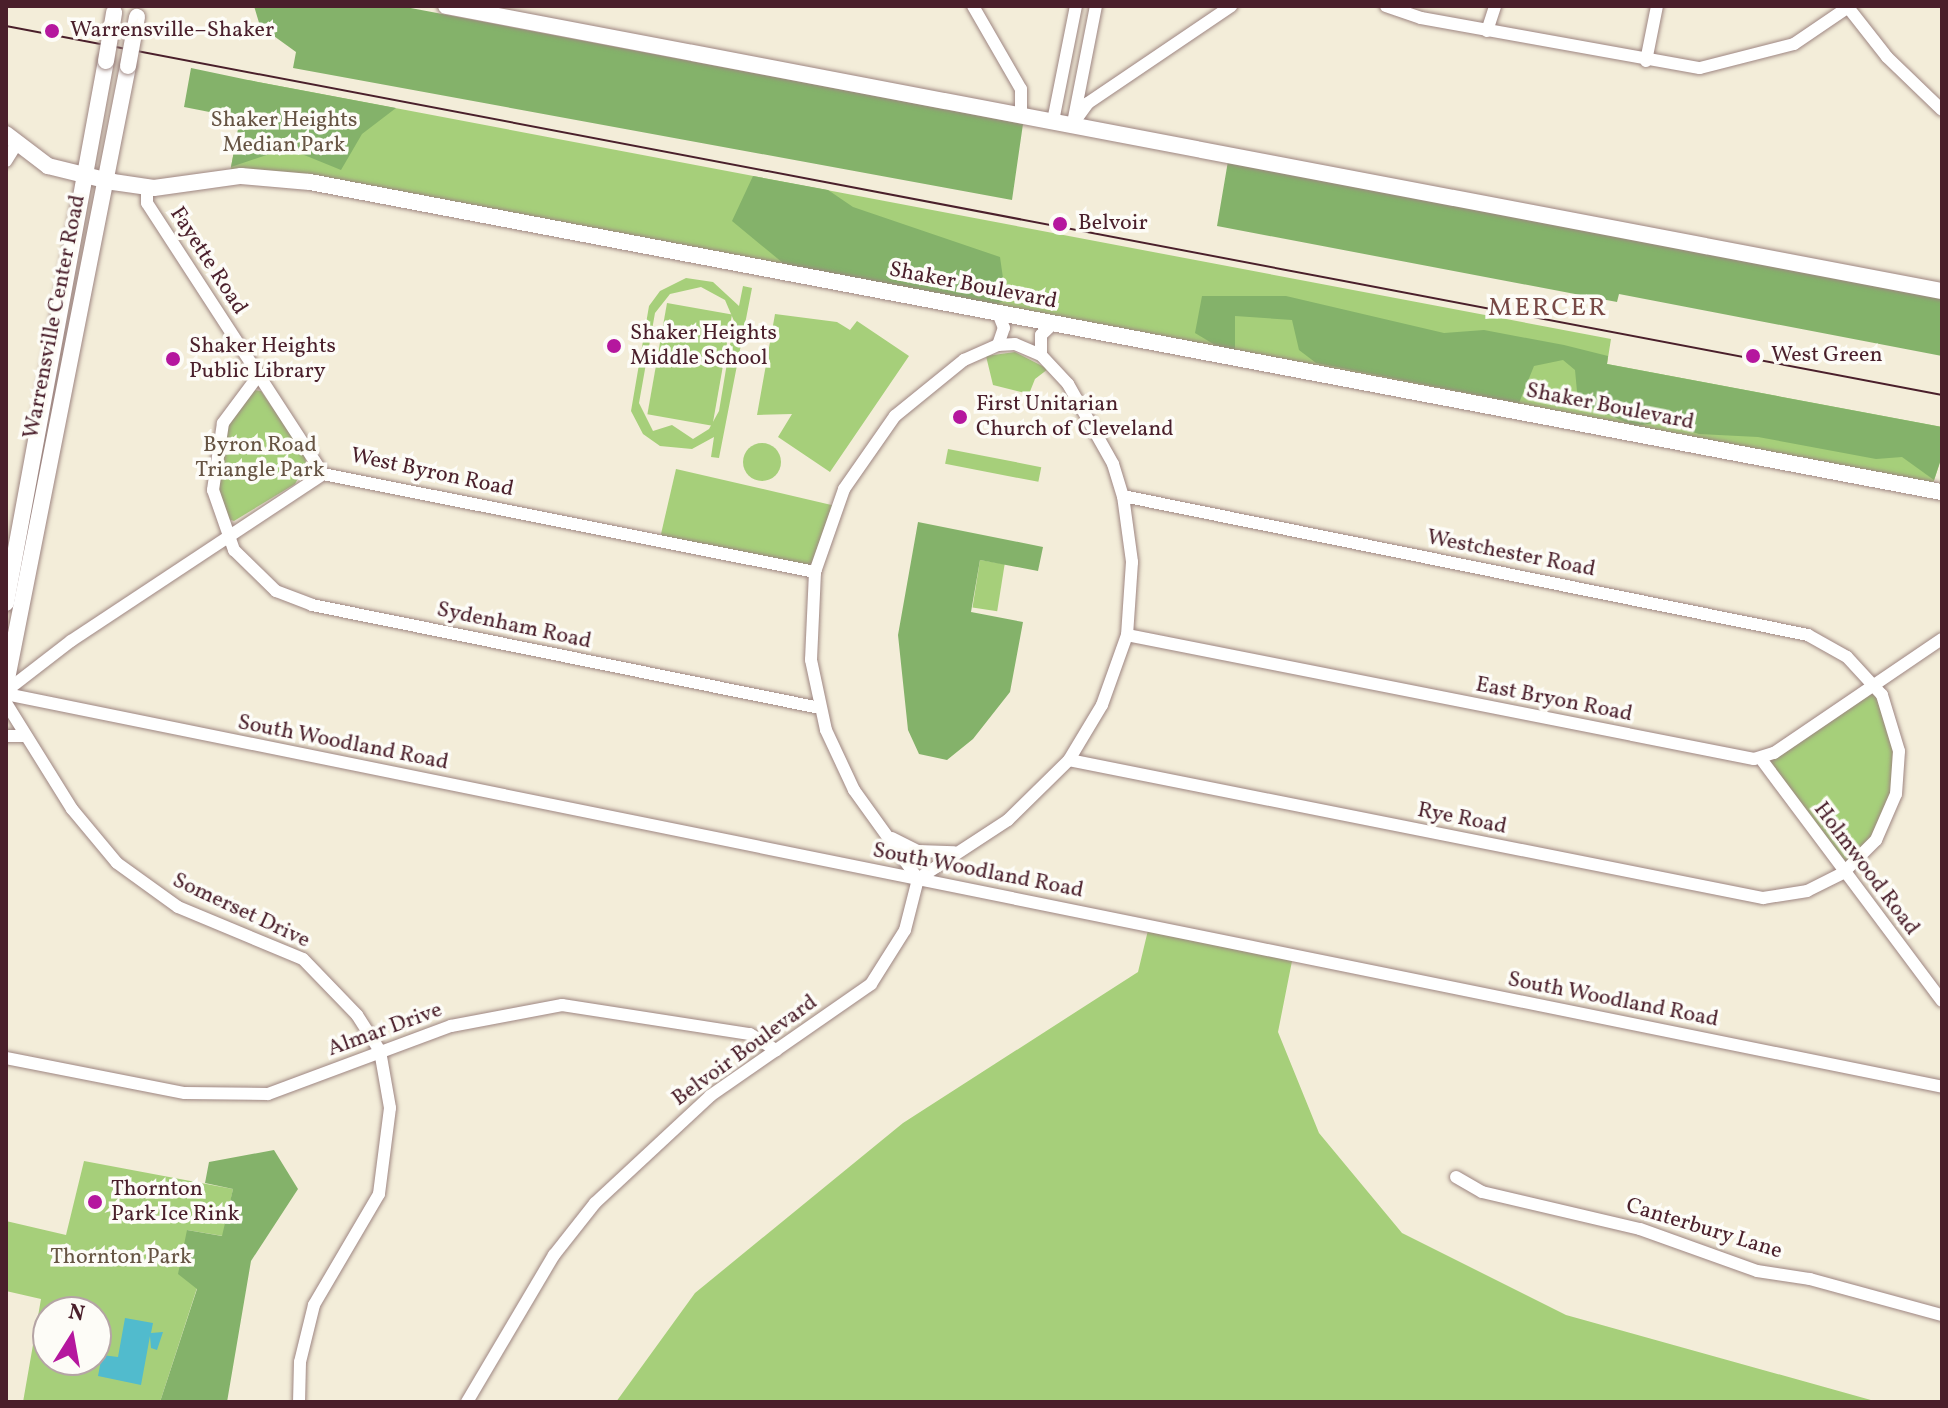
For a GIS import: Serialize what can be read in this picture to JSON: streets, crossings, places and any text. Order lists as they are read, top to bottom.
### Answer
{
  "streets": {
    "main road": ["Shaker Boulevard", "Warrensville Center Road"],
    "street": [
      "Fayette Road",
      "West Byron Road",
      "Westchester Road",
      "Sydenham Road",
      "East Bryon Road",
      "South Woodland Road",
      "Rye Road",
      "Holmwood Road",
      "Somerset Drive",
      "Almar Drive",
      "Belvoir Boulevard",
      "Canterbury Lane"
    ]
  },
  "crossings": [
    ["Fayette Road", "Shaker Boulevard"],
    ["Fayette Road", "West Byron Road"],
    ["Shaker Boulevard", "Warrensville Center Road"],
    ["West Byron Road", "Sydenham Road"],
    ["West Byron Road", "South Woodland Road"],
    ["East Bryon Road", "Holmwood Road"],
    ["South Woodland Road", "Belvoir Boulevard"],
    ["Rye Road", "Holmwood Road"],
    ["Somerset Drive", "Almar Drive"],
    ["Almar Drive", "Belvoir Boulevard"]
  ],
  "districts": ["MERCER"],
  "parks": ["Shaker Heights Median Park", "Byron Road Triangle Park", "Thornton Park"],
  "places": [
    "Warrensville–Shaker",
    "Belvoir",
    "Shaker Heights Middle School",
    "West Green",
    "Shaker Heights Public Library",
    "First Unitarian Church of Cleveland",
    "Thornton Park Ice Rink"
  ],
  "north": "top"
}
